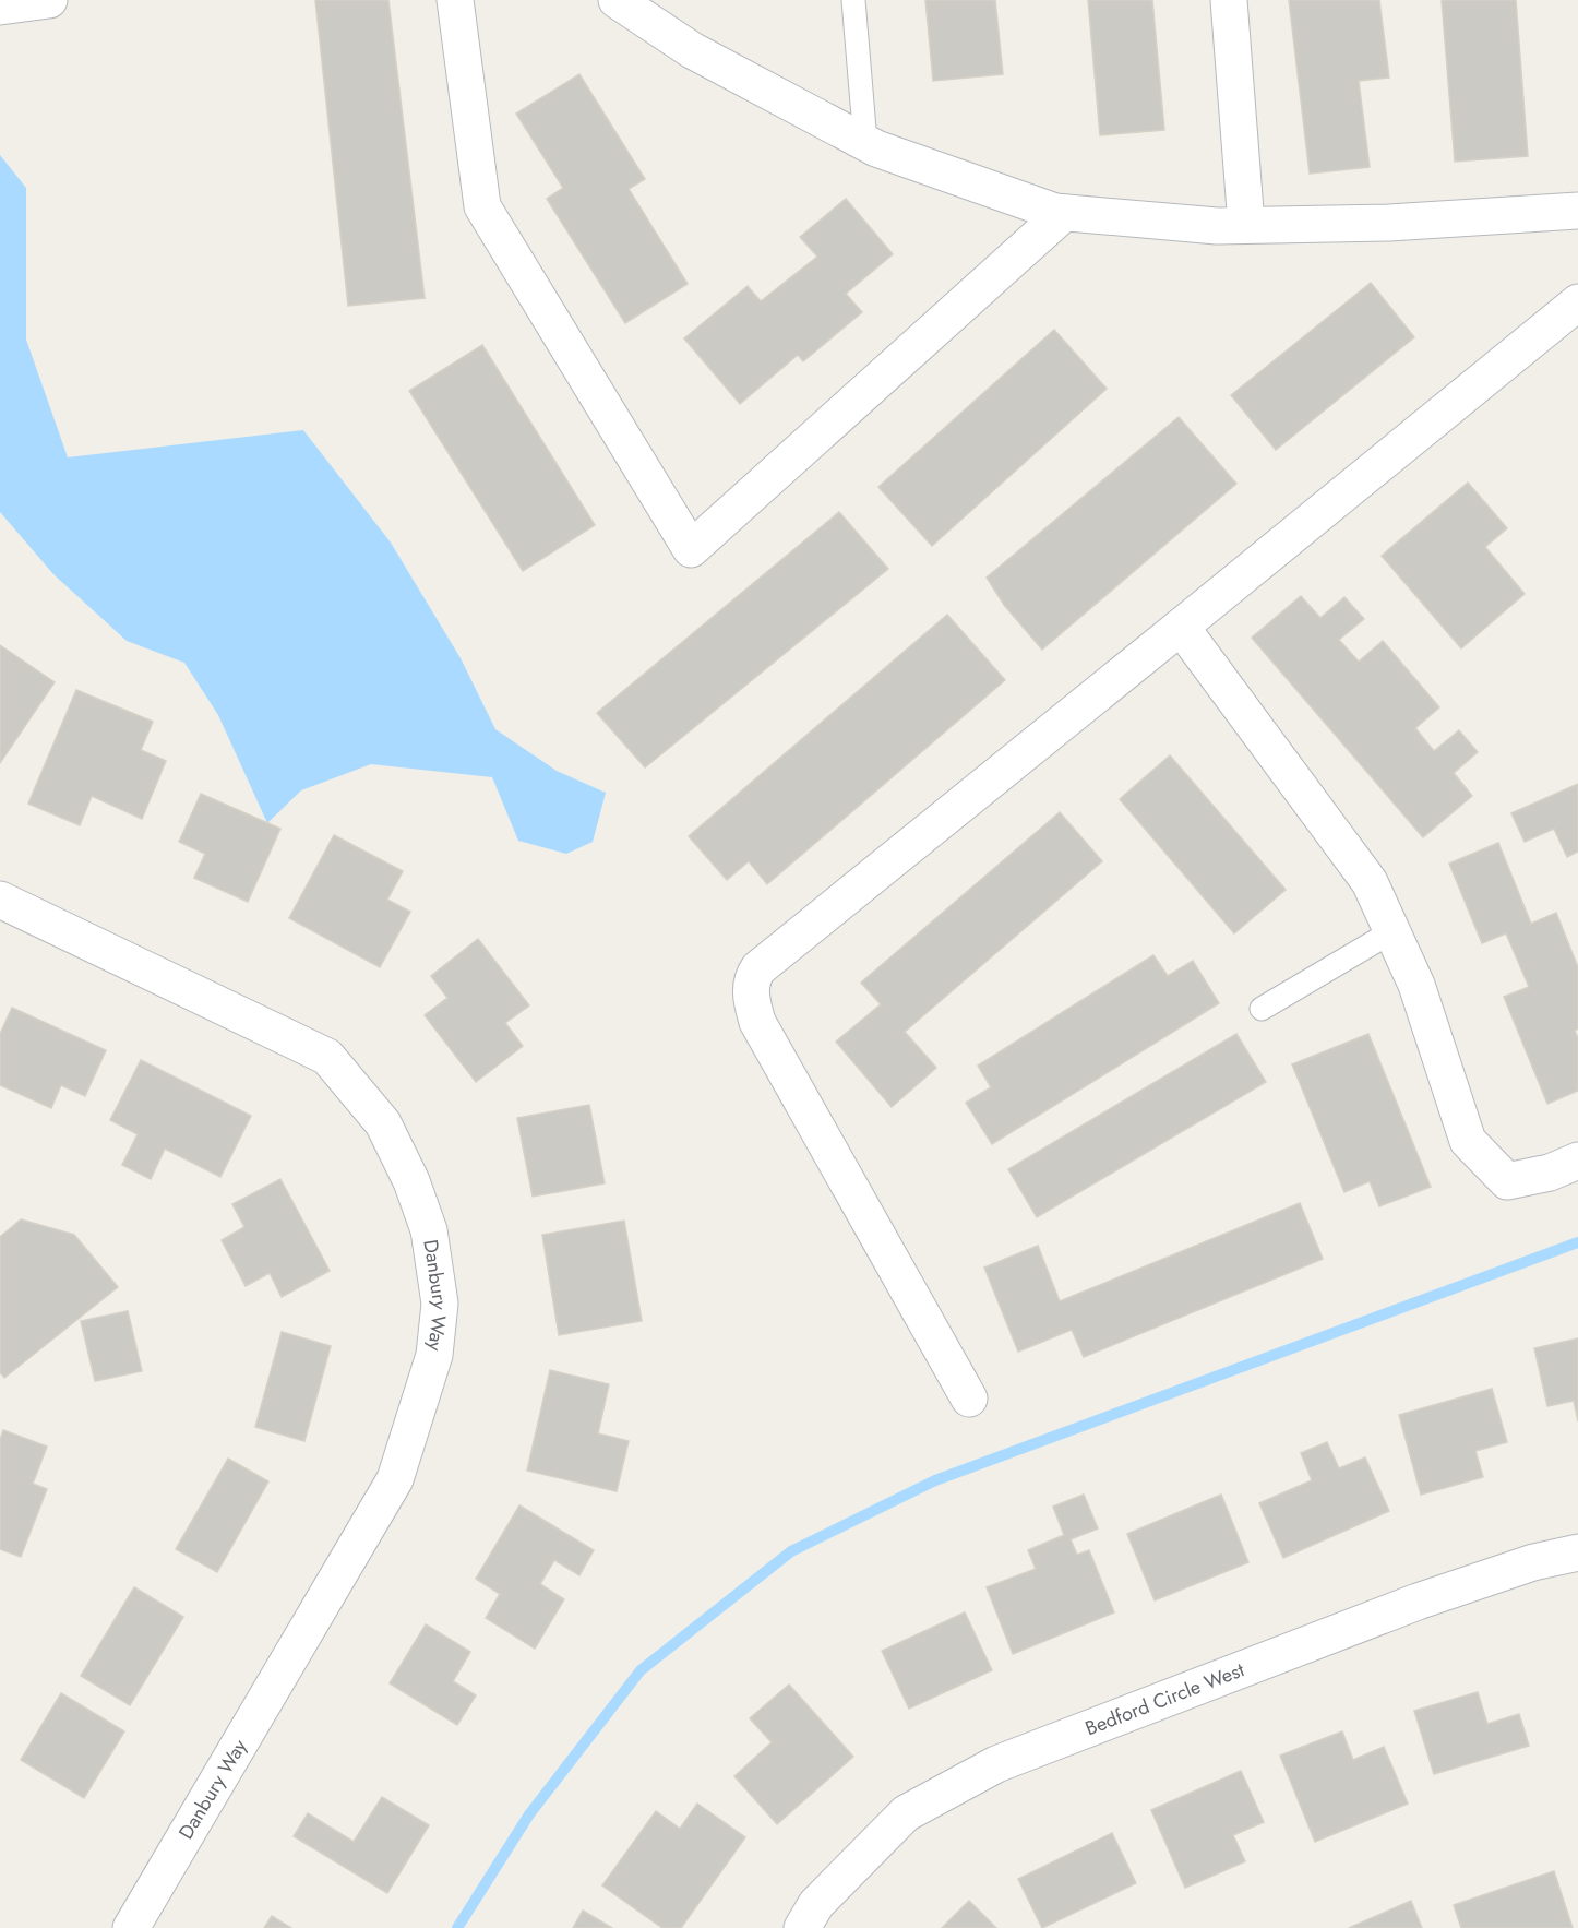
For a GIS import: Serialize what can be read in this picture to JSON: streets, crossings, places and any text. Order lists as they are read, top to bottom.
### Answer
{
  "streets": {
    "street": ["Danbury Way", "Bedford Circle West"]
  }
}
